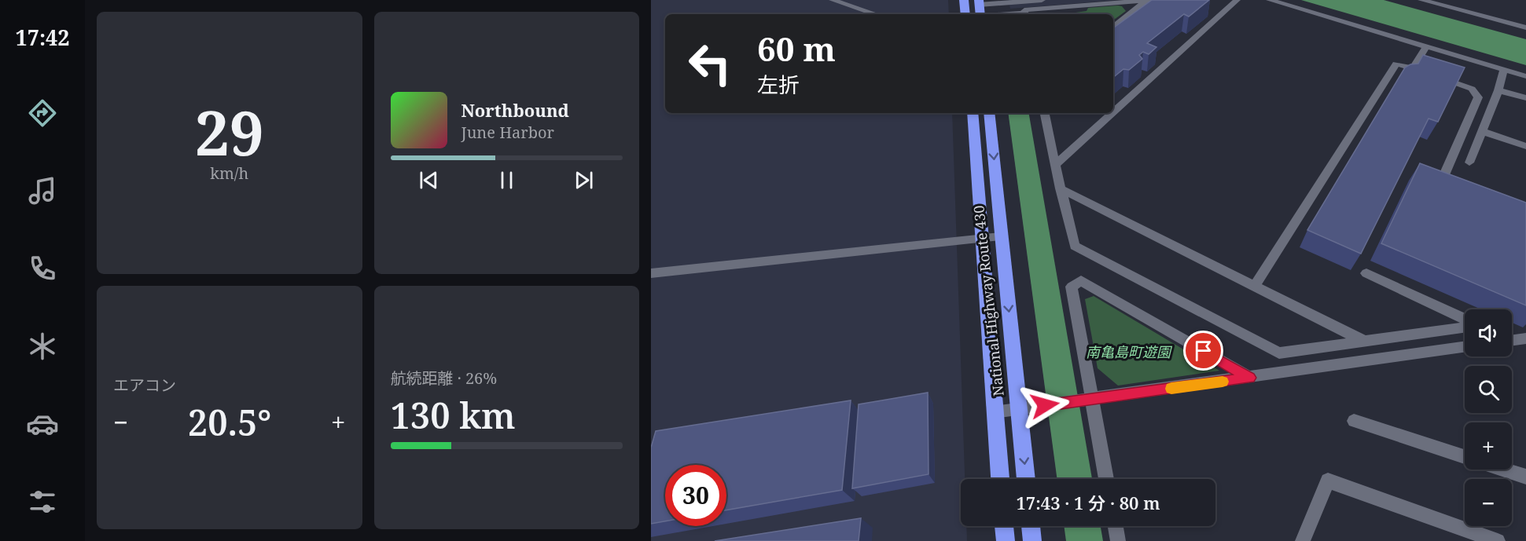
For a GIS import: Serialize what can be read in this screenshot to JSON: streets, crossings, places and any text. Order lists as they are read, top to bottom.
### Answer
{
  "streets": {
    "highway": ["National Highway Route 430"]
  },
  "parks": ["南亀島町遊園"],
  "page": {
    "tabs": "17:42",
    "tile": [
      ["29", "km/h"],
      "エアコン",
      ["航続距離 · 26%", "130 km"]
    ],
    "turn": ["60 m", "左折"],
    "song": ["Northbound", "June Harbor"],
    "map_buttons": ["+", "−"],
    "heat": ["−", "20.5°", "+"],
    "limit": "30",
    "trip": "17:43 · 1 分 · 80 m"
  }
}
